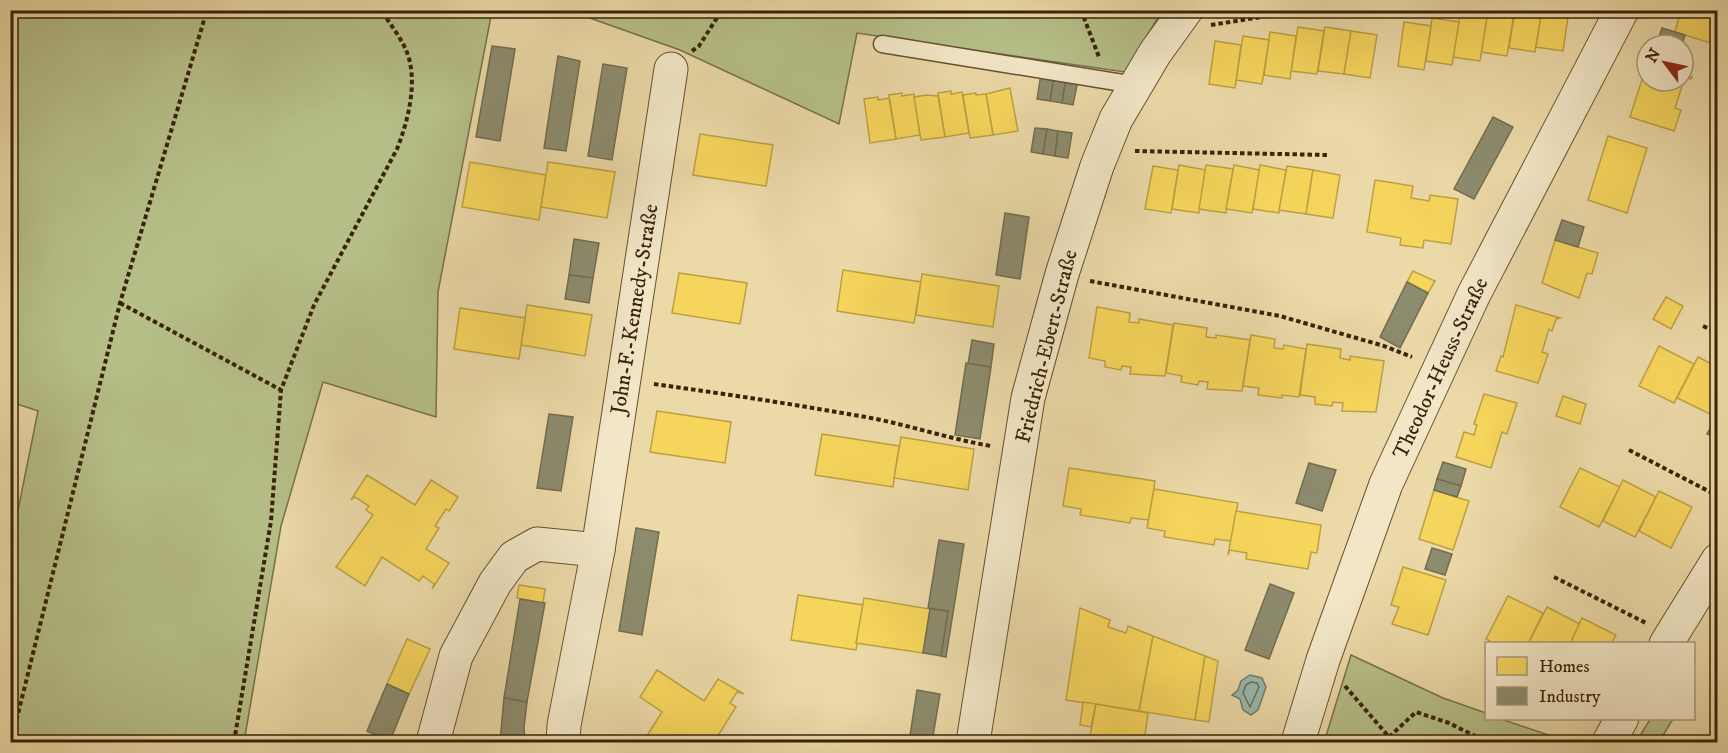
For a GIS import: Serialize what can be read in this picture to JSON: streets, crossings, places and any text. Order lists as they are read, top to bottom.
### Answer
{
  "streets": {
    "street": ["John-F.-Kennedy-Straße", "Friedrich-Ebert-Straße", "Theodor-Heuss-Straße"]
  },
  "legend": ["Homes", "Industry"],
  "north": "top left"
}
